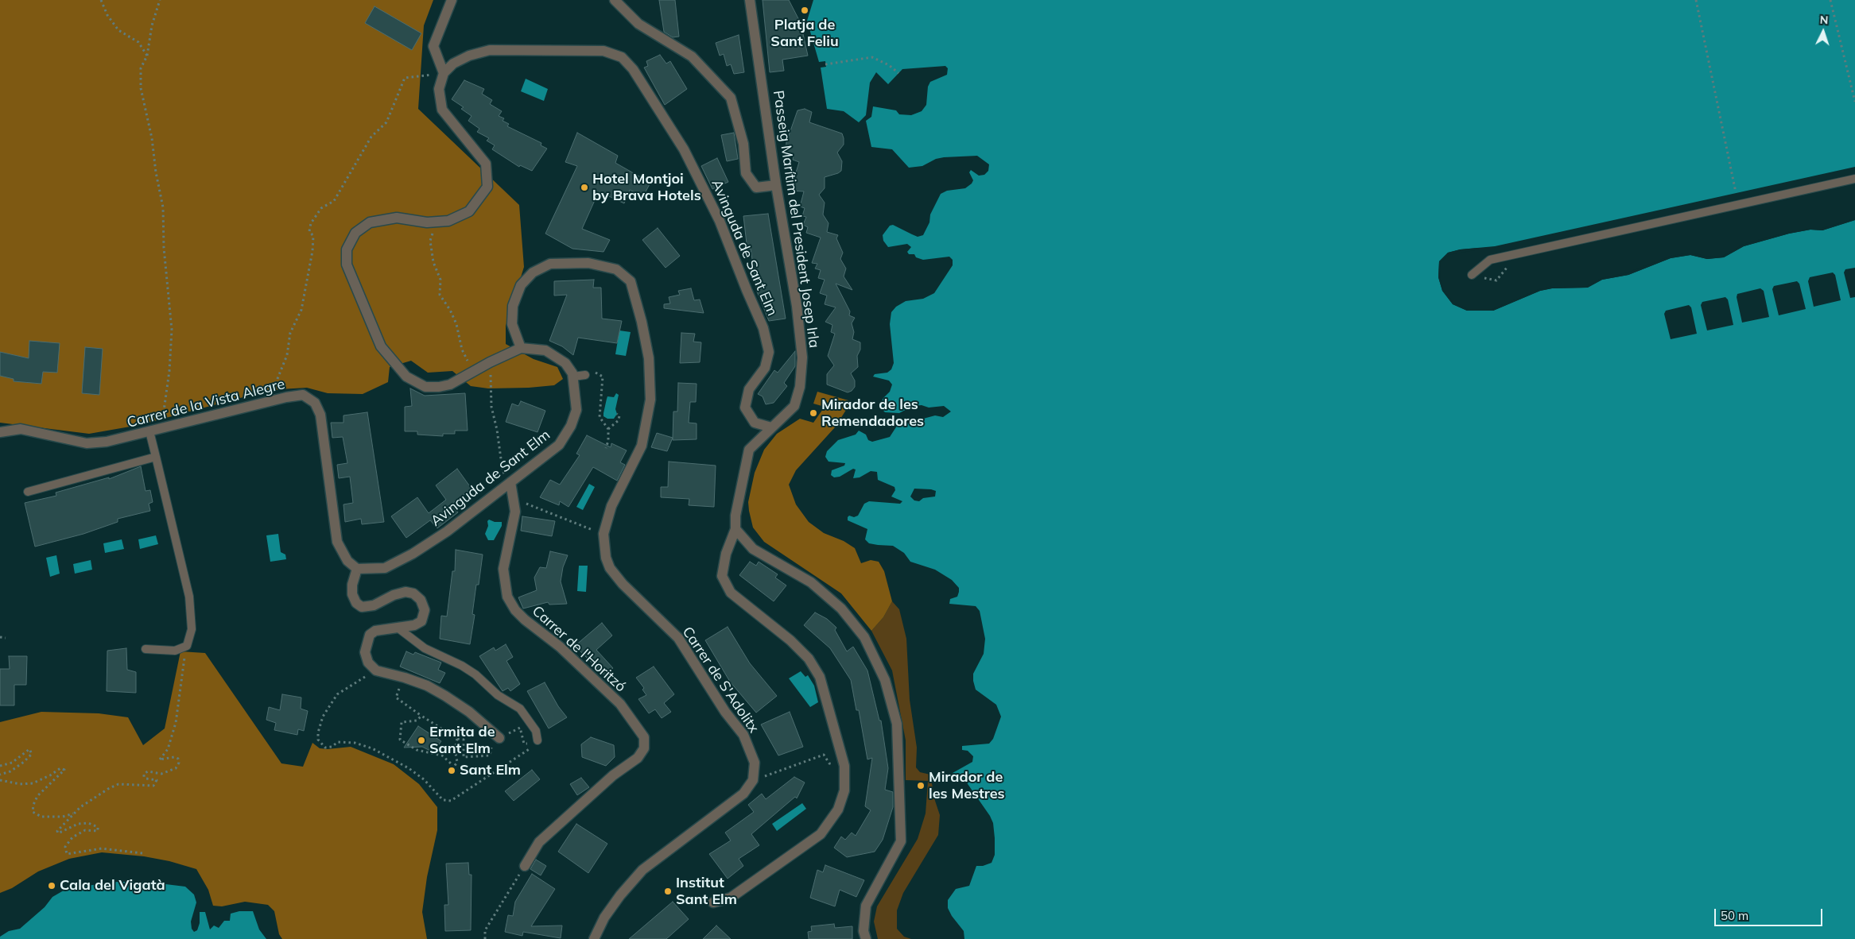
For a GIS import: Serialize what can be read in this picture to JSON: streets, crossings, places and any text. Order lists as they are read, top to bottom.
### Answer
{
  "streets": {
    "street": [
      "Passeig Marítim del President Josep Irla",
      "Avinguda de Sant Elm",
      "Carrer de la Vista Alegre",
      "Carrer de l'Horitzó",
      "Carrer de S'Adolitx"
    ]
  },
  "crossings": [
    ["Passeig Marítim del President Josep Irla", "Avinguda de Sant Elm"],
    ["Avinguda de Sant Elm", "Carrer de la Vista Alegre"],
    ["Avinguda de Sant Elm", "Carrer de l'Horitzó"]
  ],
  "places": [
    "Platja de Sant Feliu",
    "Hotel Montjoi by Brava Hotels",
    "Mirador de les Remendadores",
    "Ermita de Sant Elm",
    "Sant Elm",
    "Mirador de les Mestres",
    "Cala del Vigatà",
    "Institut Sant Elm"
  ],
  "scale_bar": "50 m",
  "north": "top"
}
